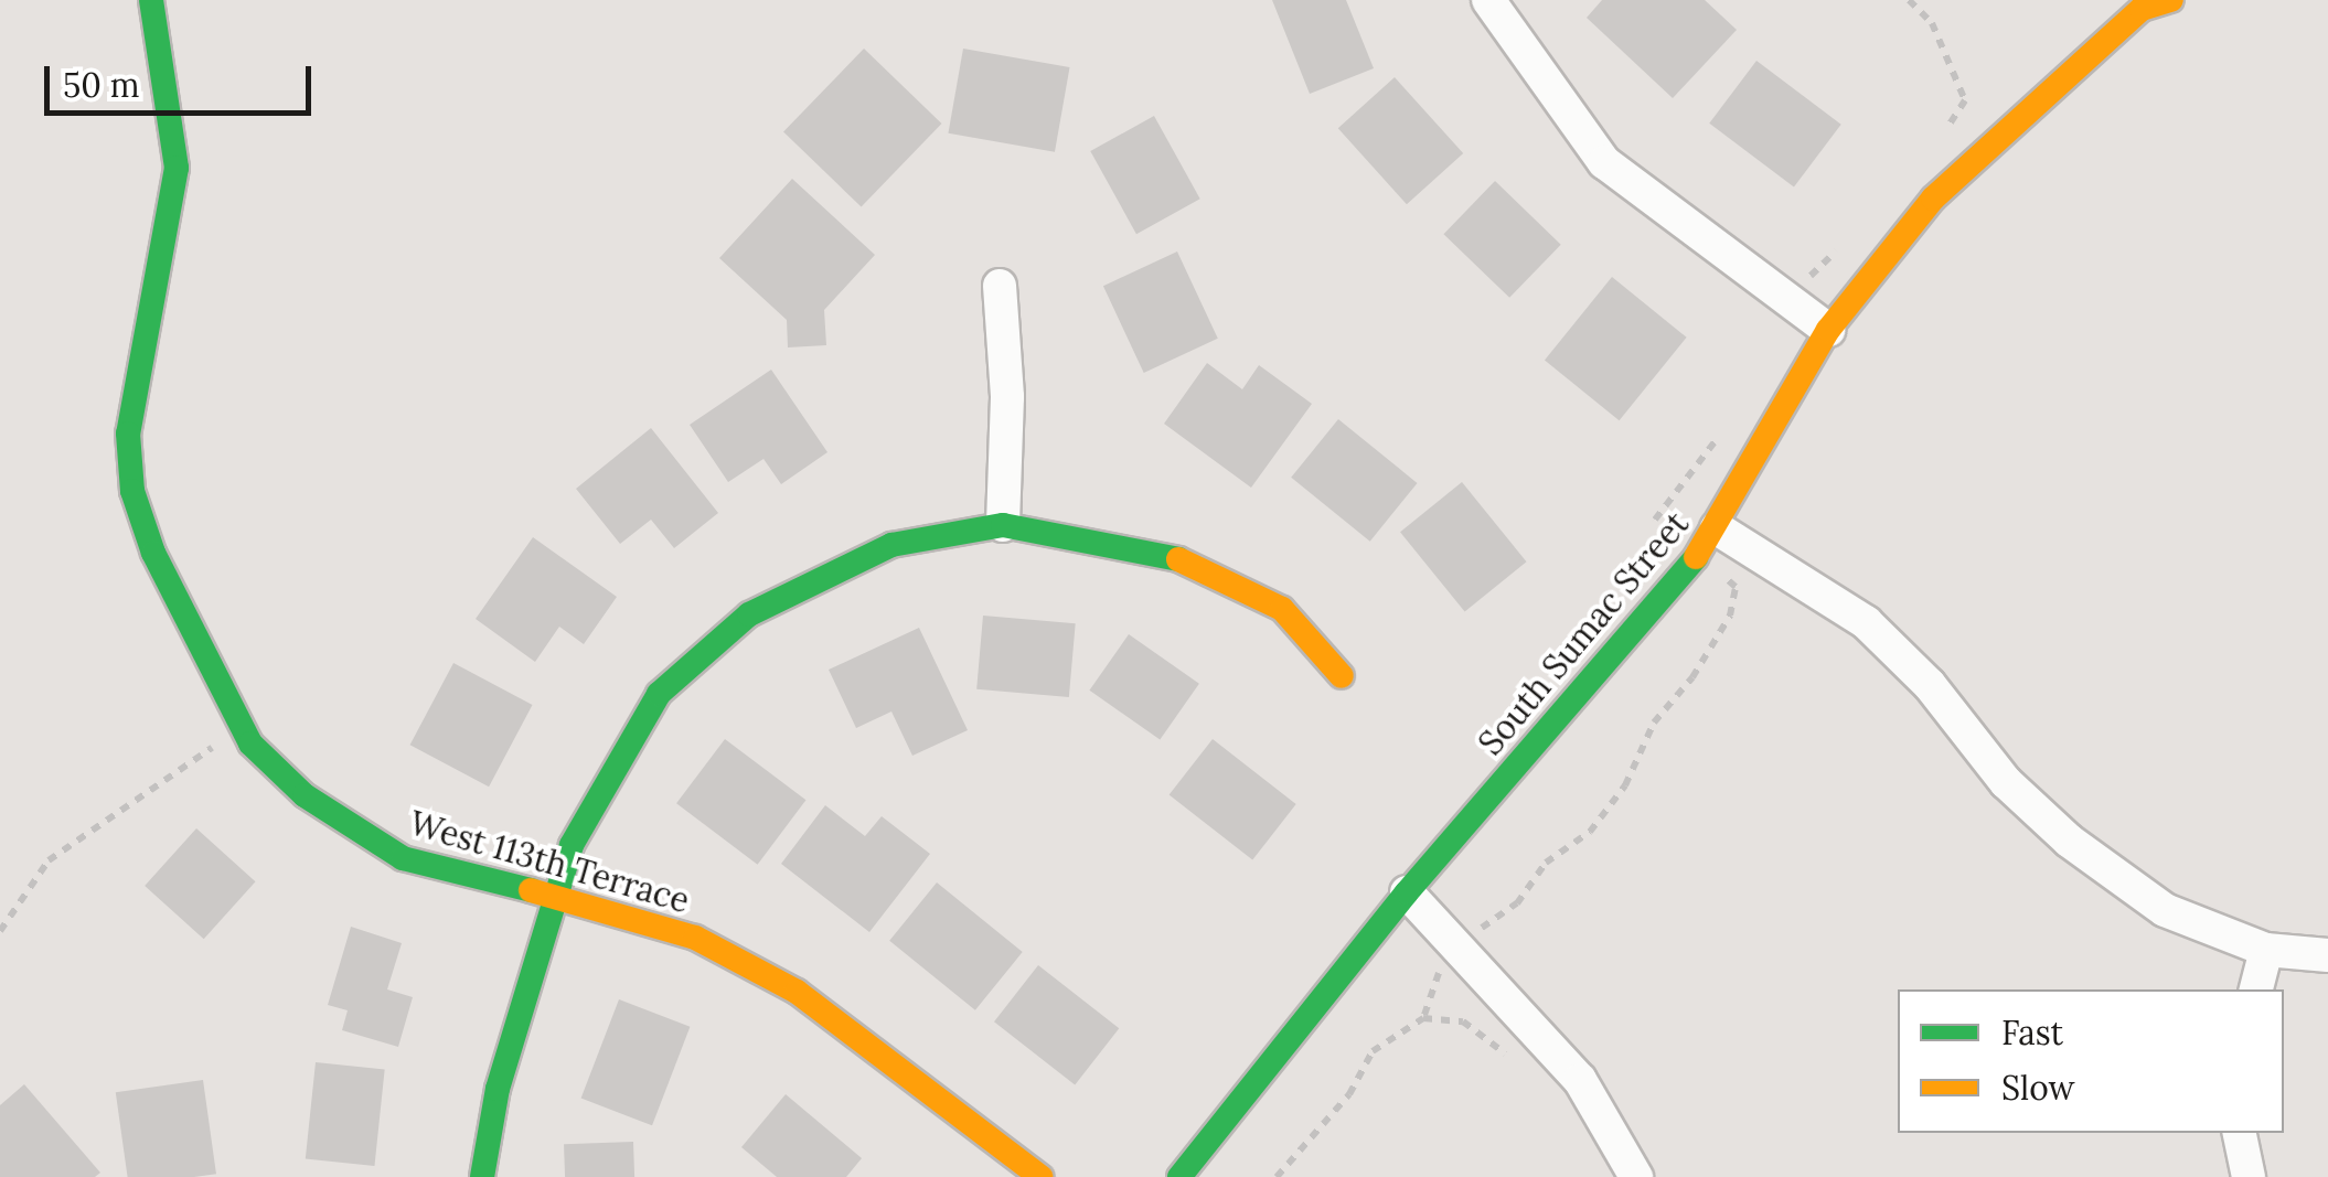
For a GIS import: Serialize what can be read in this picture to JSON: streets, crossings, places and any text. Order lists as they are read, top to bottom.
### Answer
{
  "streets": {
    "street": ["South Sumac Street", "West 113th Terrace"]
  },
  "legend": ["Fast", "Slow"],
  "scale_bar": "50 m"
}
